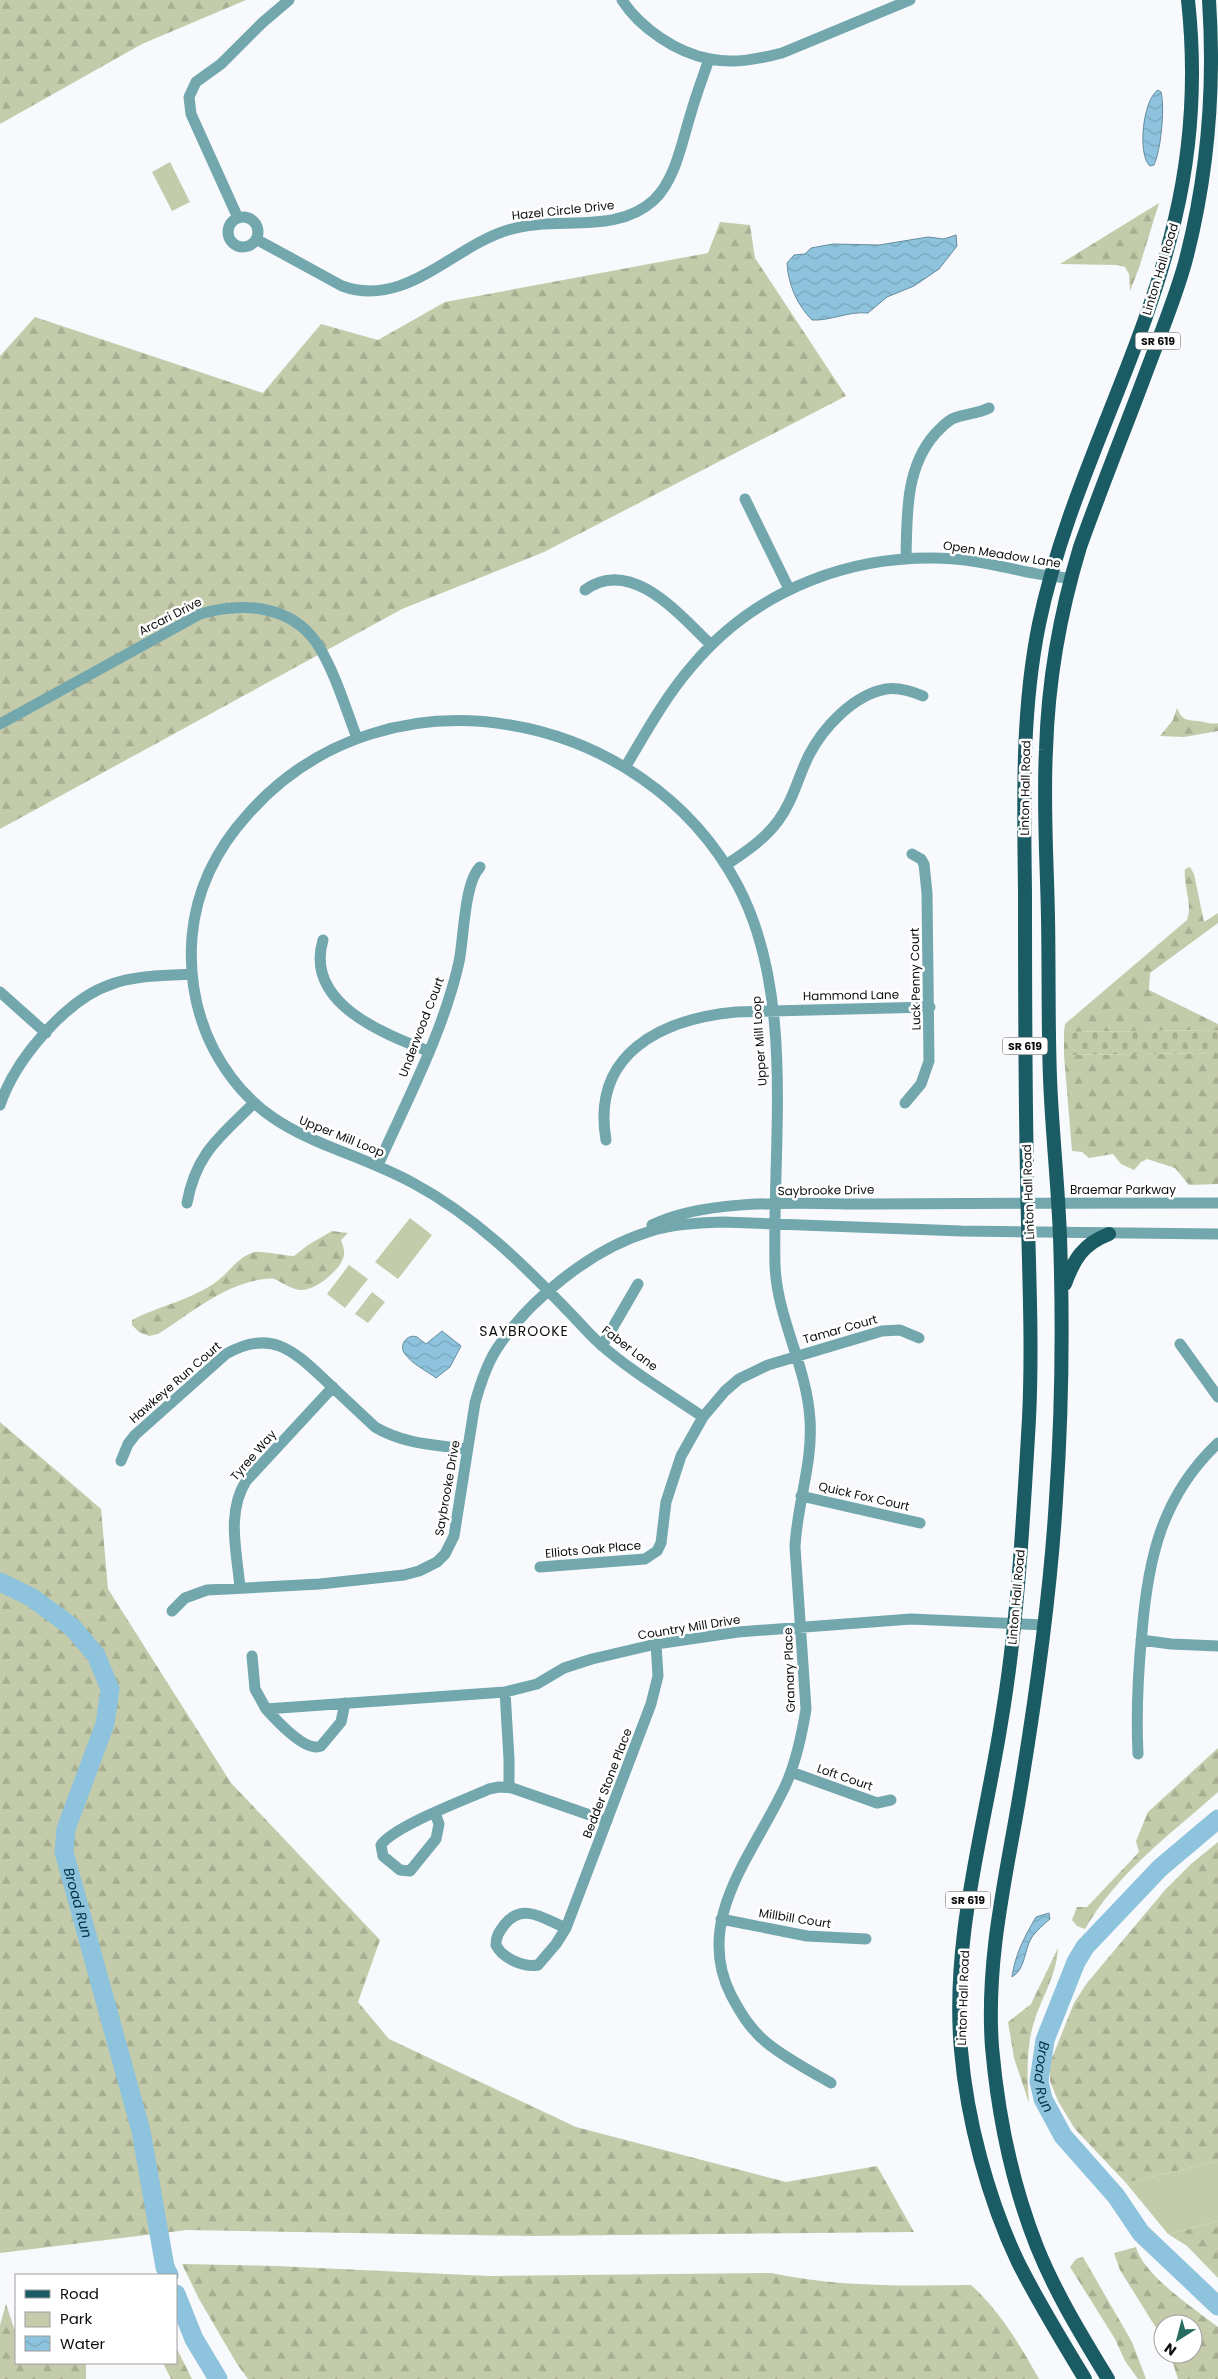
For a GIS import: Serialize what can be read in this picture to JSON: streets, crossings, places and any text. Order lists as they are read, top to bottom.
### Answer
{
  "streets": {
    "main road": ["Linton Hall Road", "SR 619"],
    "street": [
      "Hazel Circle Drive",
      "Open Meadow Lane",
      "Arcari Drive",
      "Luck Penny Court",
      "Hammond Lane",
      "Underwood Court",
      "Upper Mill Loop",
      "Braemar Parkway",
      "Saybrooke Drive",
      "Tamar Court",
      "Faber Lane",
      "Hawkeye Run Court",
      "Tyree Way",
      "Quick Fox Court",
      "Elliots Oak Place",
      "Country Mill Drive",
      "Granary Place",
      "Loft Court",
      "Bedder Stone Place",
      "Millbill Court"
    ]
  },
  "crossings": [
    ["Linton Hall Road", "Open Meadow Lane"],
    ["Linton Hall Road", "Braemar Parkway"],
    ["Linton Hall Road", "Saybrooke Drive"],
    ["Linton Hall Road", "Country Mill Drive"],
    ["Open Meadow Lane", "Upper Mill Loop"],
    ["Arcari Drive", "Upper Mill Loop"],
    ["Luck Penny Court", "Hammond Lane"],
    ["Hammond Lane", "Upper Mill Loop"],
    ["Underwood Court", "Upper Mill Loop"],
    ["Upper Mill Loop", "Saybrooke Drive"],
    ["Upper Mill Loop", "Faber Lane"],
    ["Upper Mill Loop", "Granary Place"],
    ["Braemar Parkway", "Saybrooke Drive"],
    ["Saybrooke Drive", "Faber Lane"],
    ["Saybrooke Drive", "Hawkeye Run Court"],
    ["Saybrooke Drive", "Tyree Way"],
    ["Saybrooke Drive", "Granary Place"],
    ["Tamar Court", "Elliots Oak Place"],
    ["Tamar Court", "Granary Place"],
    ["Faber Lane", "Elliots Oak Place"],
    ["Hawkeye Run Court", "Tyree Way"],
    ["Quick Fox Court", "Granary Place"],
    ["Elliots Oak Place", "Granary Place"],
    ["Country Mill Drive", "Granary Place"],
    ["Country Mill Drive", "Bedder Stone Place"],
    ["Granary Place", "Loft Court"],
    ["Granary Place", "Millbill Court"]
  ],
  "districts": ["SAYBROOKE"],
  "water": ["Broad Run"],
  "legend": ["Road", "Park", "Water"],
  "north": "bottom left"
}
